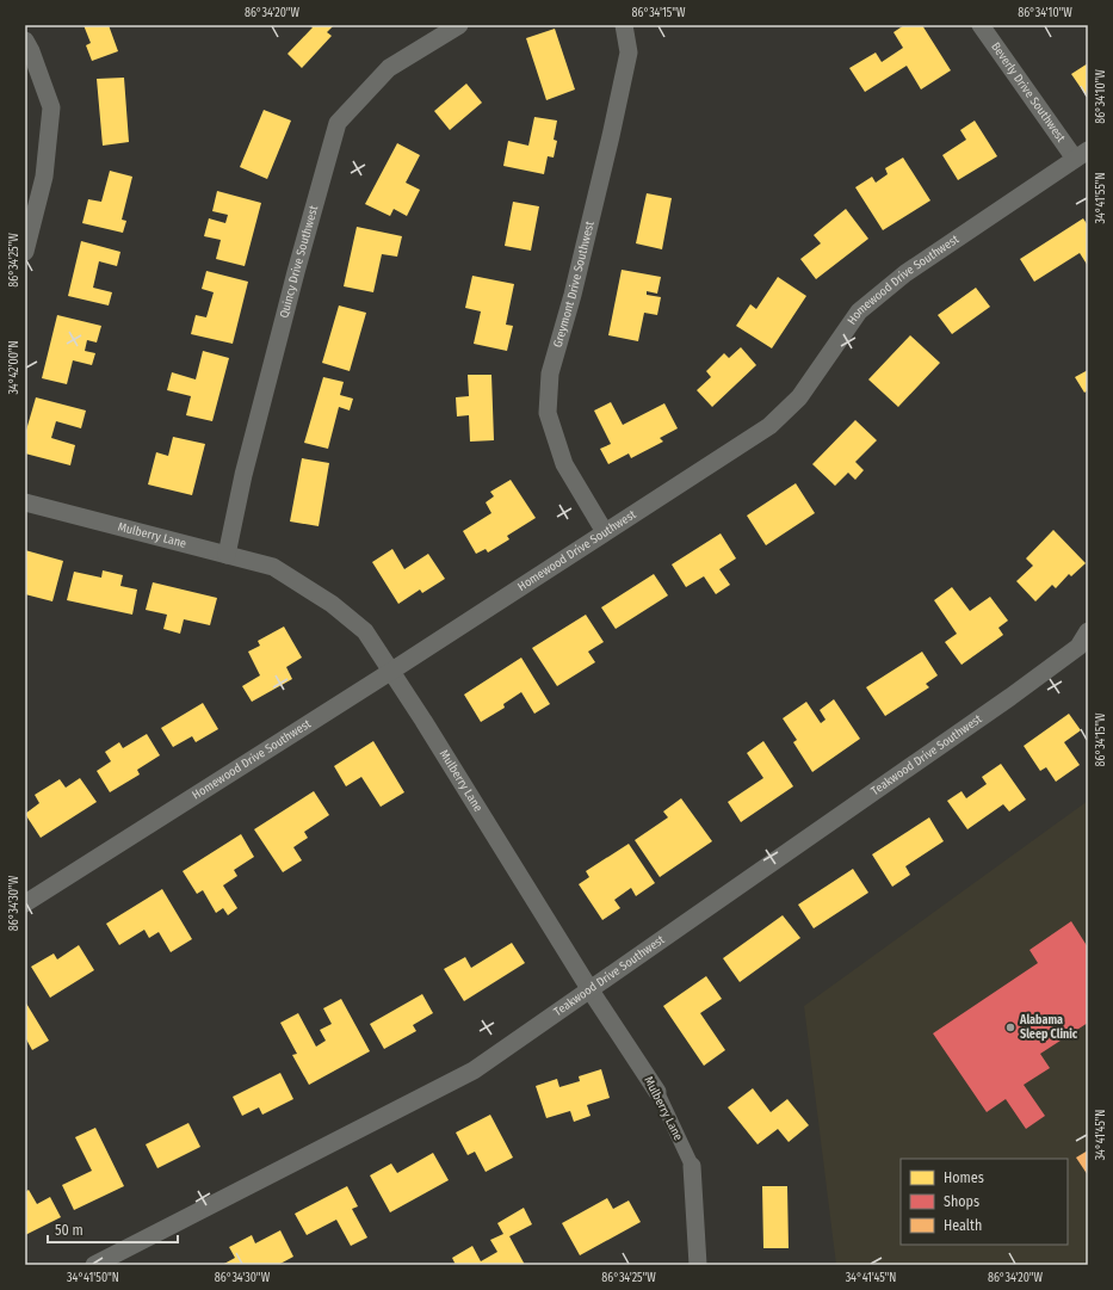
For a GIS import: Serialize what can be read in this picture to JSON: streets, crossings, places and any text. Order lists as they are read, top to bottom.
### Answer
{
  "streets": {
    "street": [
      "Beverly Drive Southwest",
      "Quincy Drive Southwest",
      "Homewood Drive Southwest",
      "Greymont Drive Southwest",
      "Mulberry Lane",
      "Teakwood Drive Southwest"
    ]
  },
  "crossings": [
    ["Beverly Drive Southwest", "Homewood Drive Southwest"],
    ["Quincy Drive Southwest", "Mulberry Lane"],
    ["Homewood Drive Southwest", "Greymont Drive Southwest"],
    ["Homewood Drive Southwest", "Mulberry Lane"],
    ["Mulberry Lane", "Teakwood Drive Southwest"]
  ],
  "places": ["Alabama Sleep Clinic"],
  "legend": ["Homes", "Shops", "Health"],
  "scale_bar": "50 m",
  "coordinates": [
    "86°34'20\"W",
    "86°34'15\"W",
    "86°34'10\"W",
    "34°41'55\"N",
    "86°34'25\"W",
    "34°42'00\"N",
    "86°34'30\"W",
    "34°41'45\"N",
    "34°41'50\"N"
  ]
}
